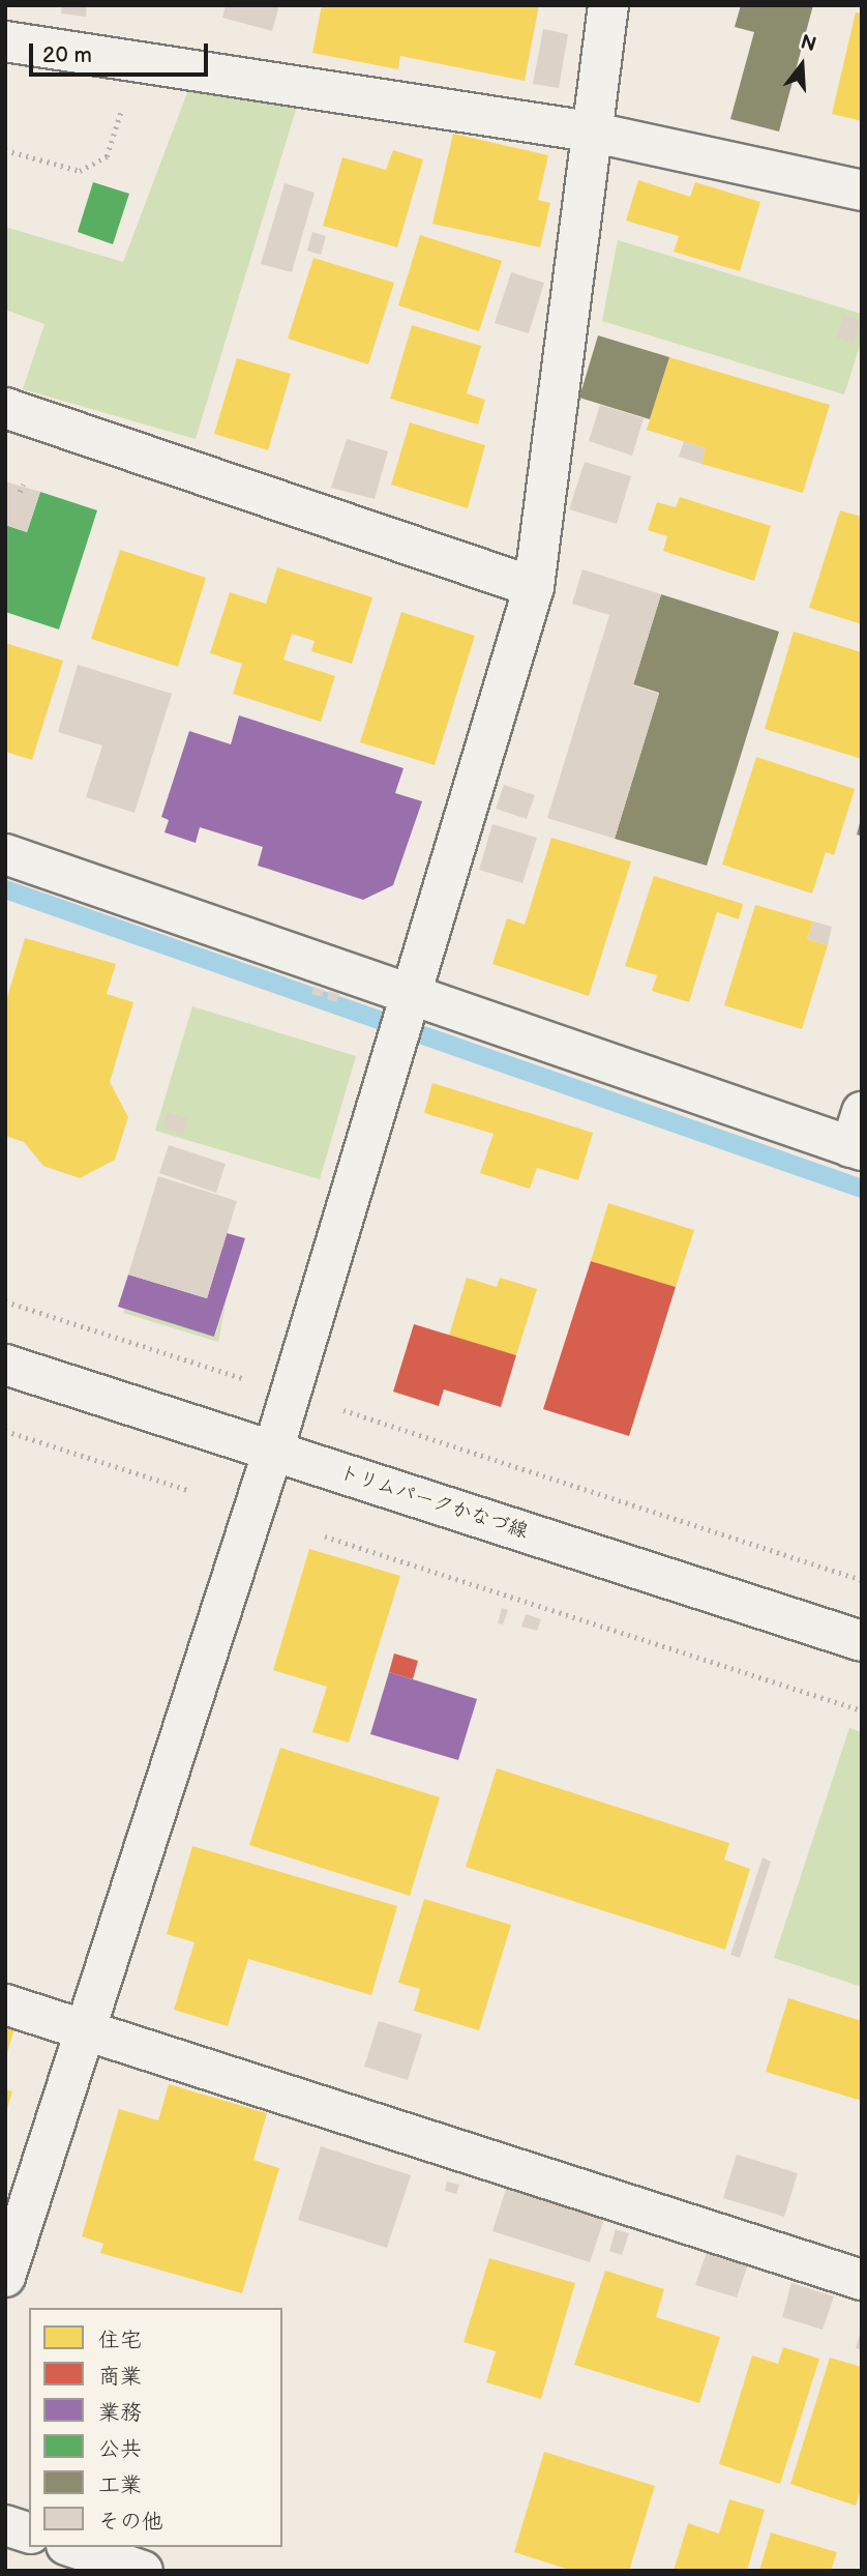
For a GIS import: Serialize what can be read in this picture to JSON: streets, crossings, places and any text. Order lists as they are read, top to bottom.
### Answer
{
  "streets": {
    "street": ["トリムパークかなづ線"]
  },
  "legend": [
    "住宅",
    "商業",
    "業務",
    "公共",
    "工業",
    "その他"
  ],
  "scale_bar": "20 m",
  "north": "top"
}
